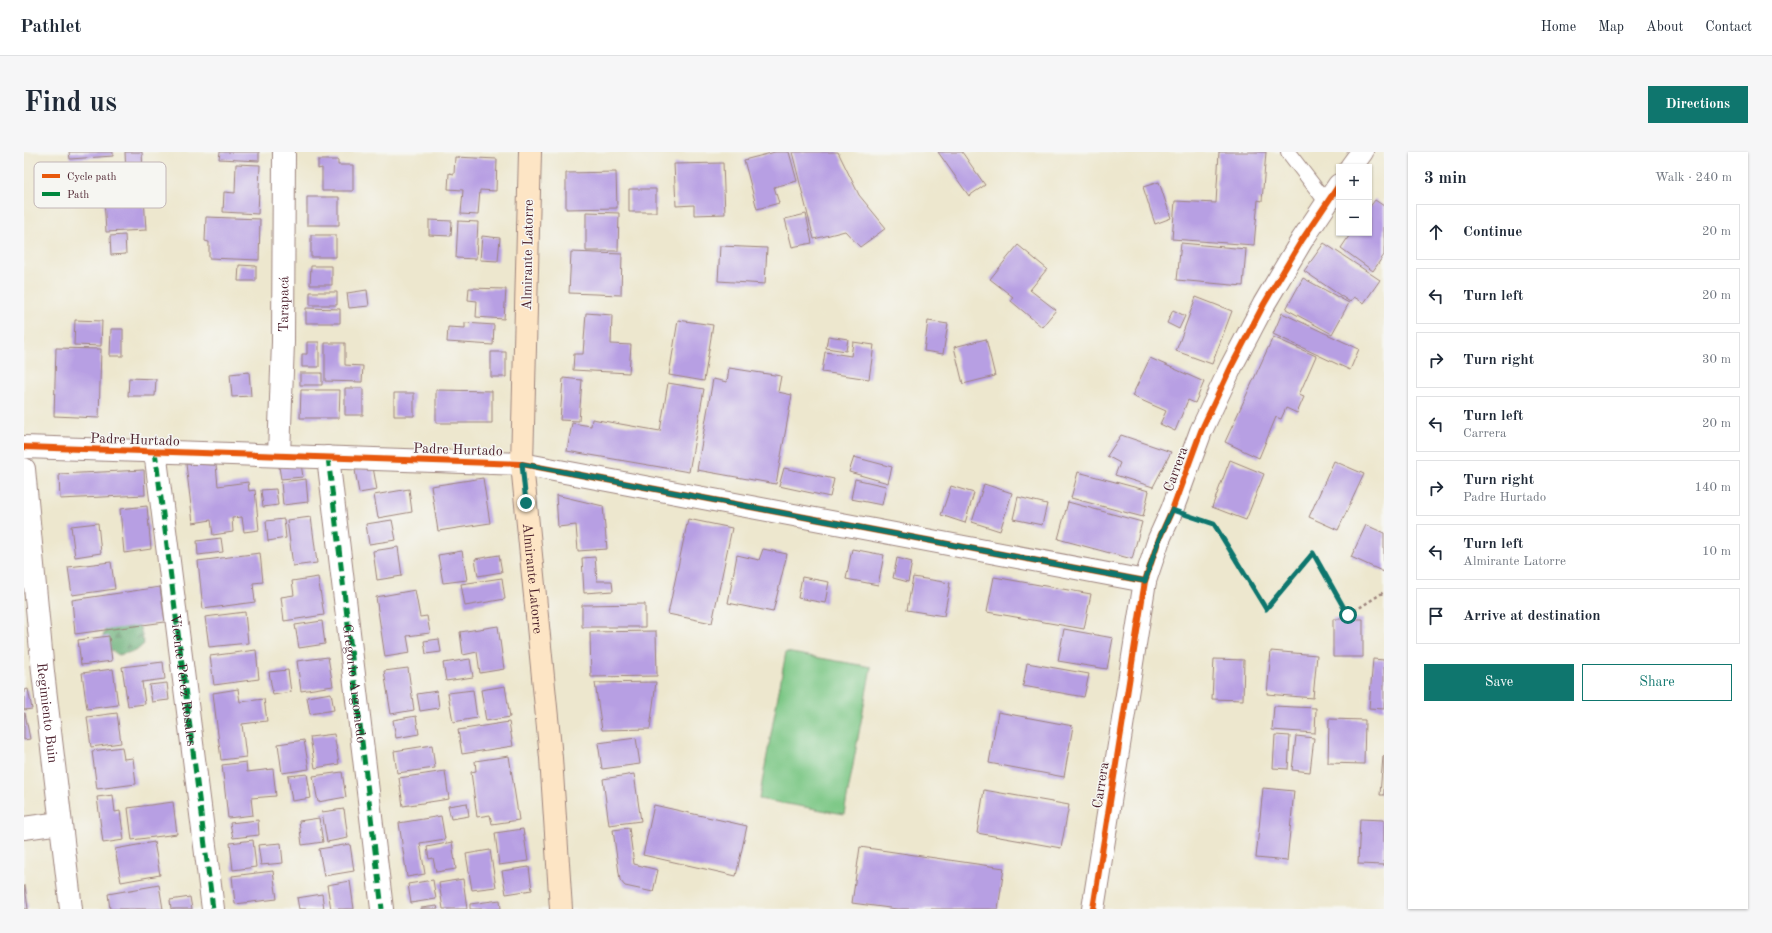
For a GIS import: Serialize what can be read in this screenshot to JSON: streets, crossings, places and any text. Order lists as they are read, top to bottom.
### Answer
{
  "streets": {
    "main road": ["Almirante Latorre"],
    "street": [
      "Tarapacá",
      "Padre Hurtado",
      "Carrera",
      "Vicente Pérez Rosales",
      "Gregorio Argomedo",
      "Regimiento Buin"
    ]
  },
  "crossings": [
    ["Almirante Latorre", "Padre Hurtado"],
    ["Tarapacá", "Padre Hurtado"],
    ["Padre Hurtado", "Carrera"],
    ["Padre Hurtado", "Vicente Pérez Rosales"],
    ["Padre Hurtado", "Gregorio Argomedo"]
  ],
  "legend": ["Cycle path", "Path"],
  "page": {
    "header": "Pathlet",
    "nav": [
      "Home",
      "Map",
      "About",
      "Contact"
    ],
    "buttons": [
      "Directions",
      ["Save", "Share"]
    ],
    "title": "Find us",
    "heading": ["3 min", "Walk · 240 m"],
    "map_buttons": ["+", "−"],
    "list": [
      ["Continue", "20 m"],
      ["Turn left", "20 m"],
      ["Turn right", "30 m"],
      ["Turn left", "Carrera", "20 m"],
      ["Turn right", "Padre Hurtado", "140 m"],
      ["Turn left", "Almirante Latorre", "10 m"],
      "Arrive at destination"
    ]
  }
}
